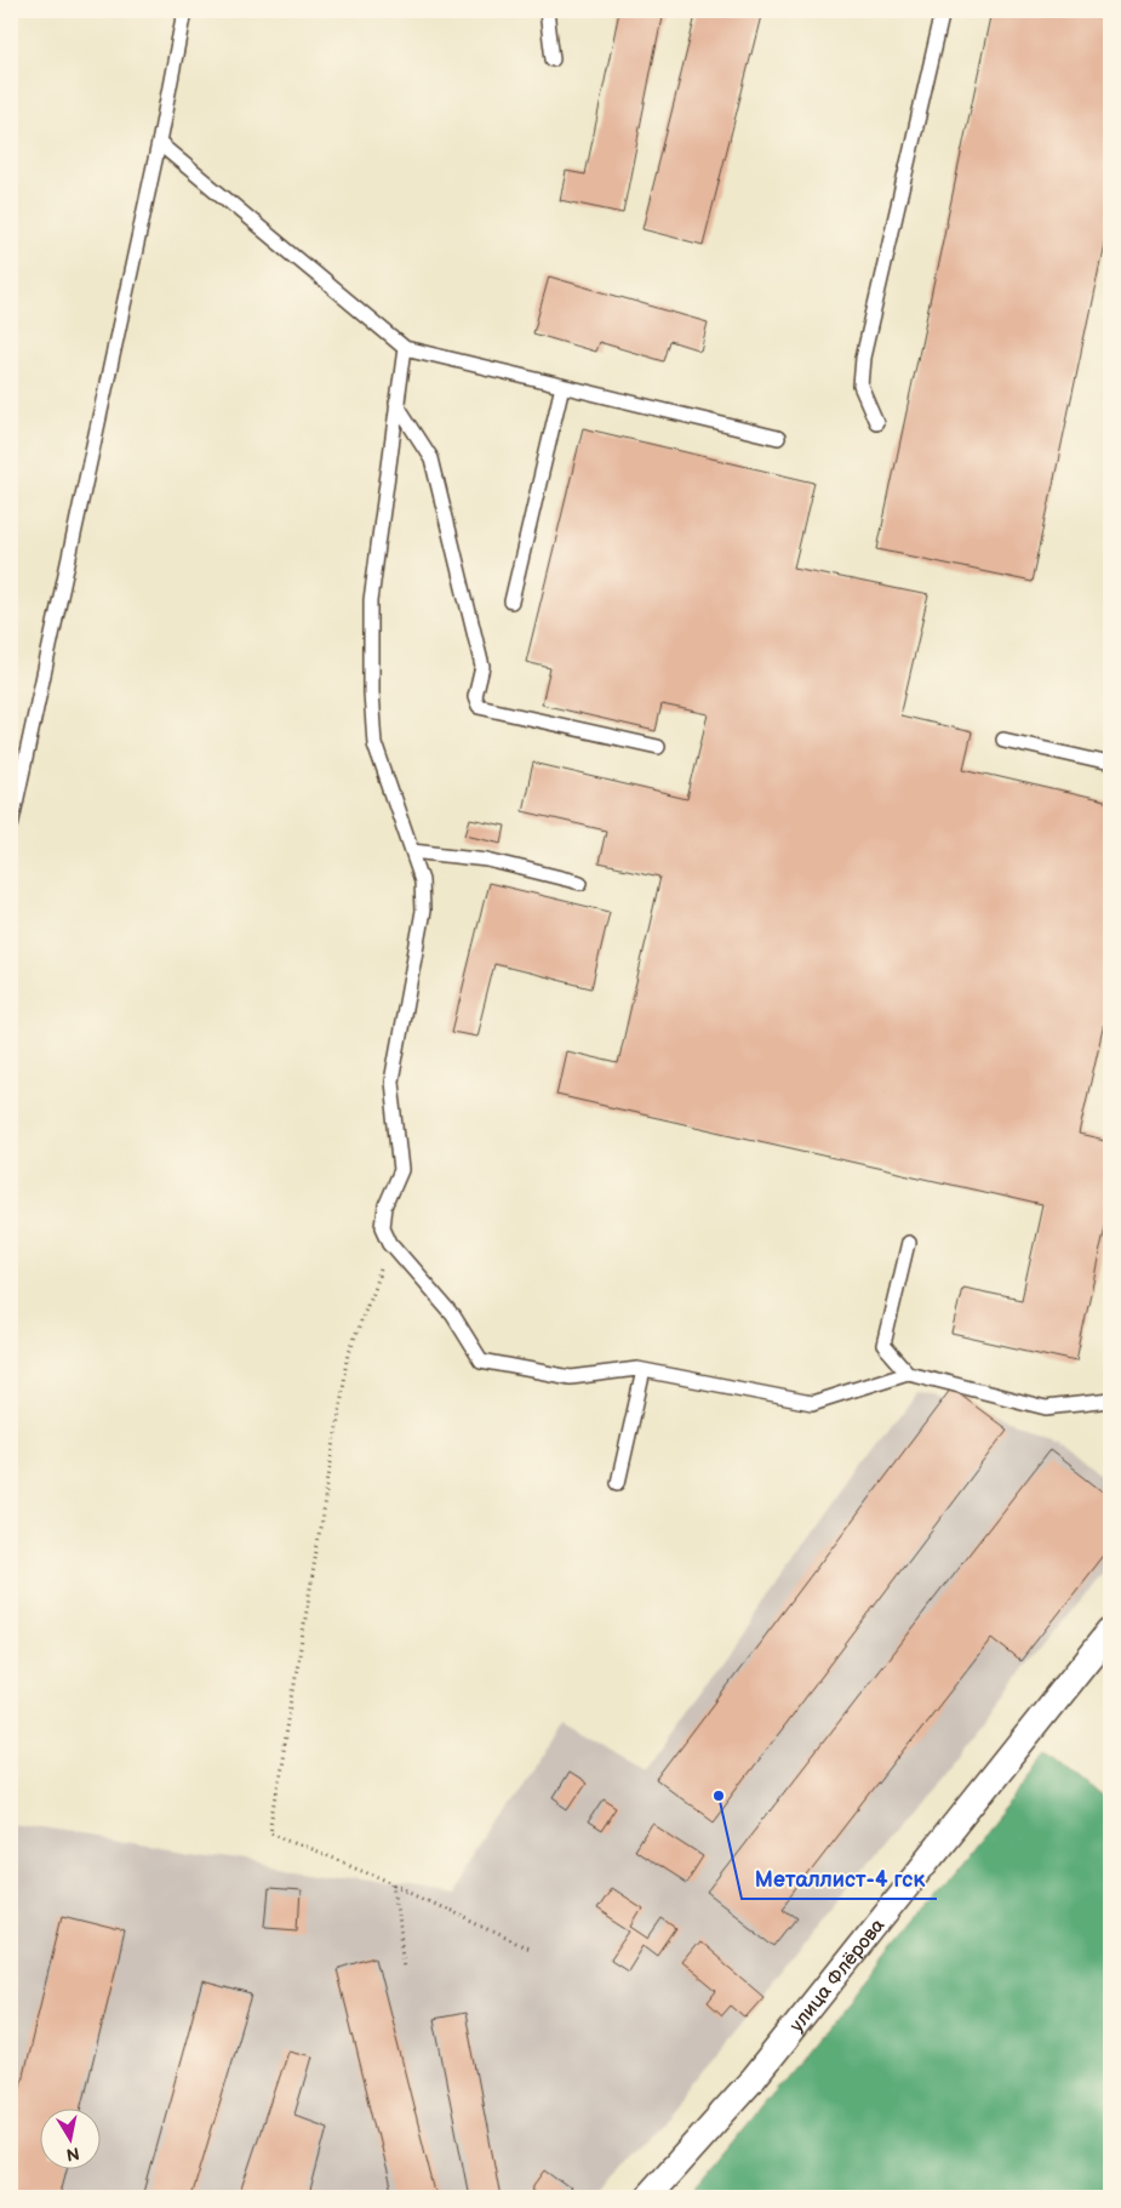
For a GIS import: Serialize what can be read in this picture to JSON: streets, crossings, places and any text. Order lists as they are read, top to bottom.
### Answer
{
  "streets": {
    "street": ["улица Флёрова"]
  },
  "places": ["Металлист-4 гск"],
  "north": "bottom"
}
